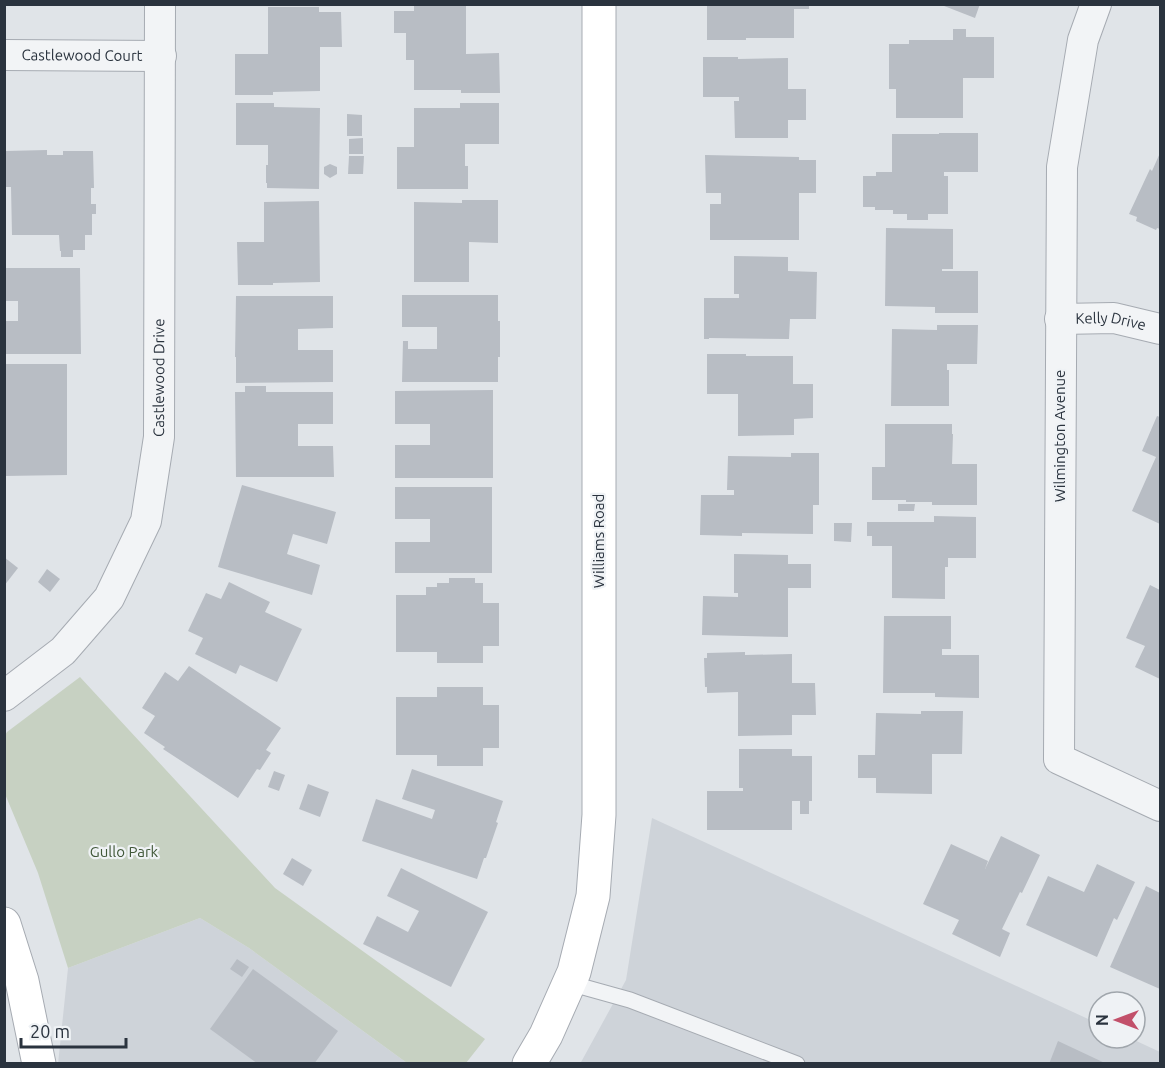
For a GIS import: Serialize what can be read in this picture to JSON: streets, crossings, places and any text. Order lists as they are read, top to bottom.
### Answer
{
  "streets": {
    "street": [
      "Castlewood Court",
      "Kelly Drive",
      "Castlewood Drive",
      "Wilmington Avenue",
      "Williams Road"
    ]
  },
  "crossings": [
    ["Castlewood Court", "Castlewood Drive"],
    ["Kelly Drive", "Wilmington Avenue"]
  ],
  "parks": ["Gullo Park"],
  "scale_bar": "20 m",
  "north": "left"
}
